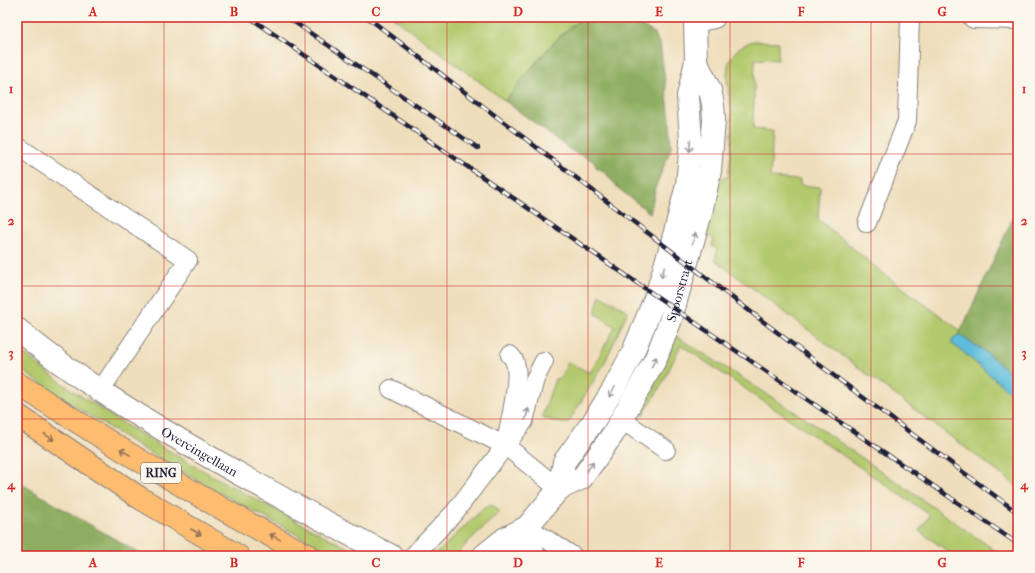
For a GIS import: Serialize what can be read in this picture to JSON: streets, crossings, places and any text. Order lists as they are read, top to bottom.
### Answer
{
  "streets": {
    "main road": ["RING"],
    "street": ["Spoorstraat", "Overcingellaan"]
  },
  "grid": {
    "columns": [
      "A",
      "B",
      "C",
      "D",
      "E",
      "F",
      "G"
    ],
    "rows": [
      "1",
      "2",
      "3",
      "4"
    ]
  }
}
